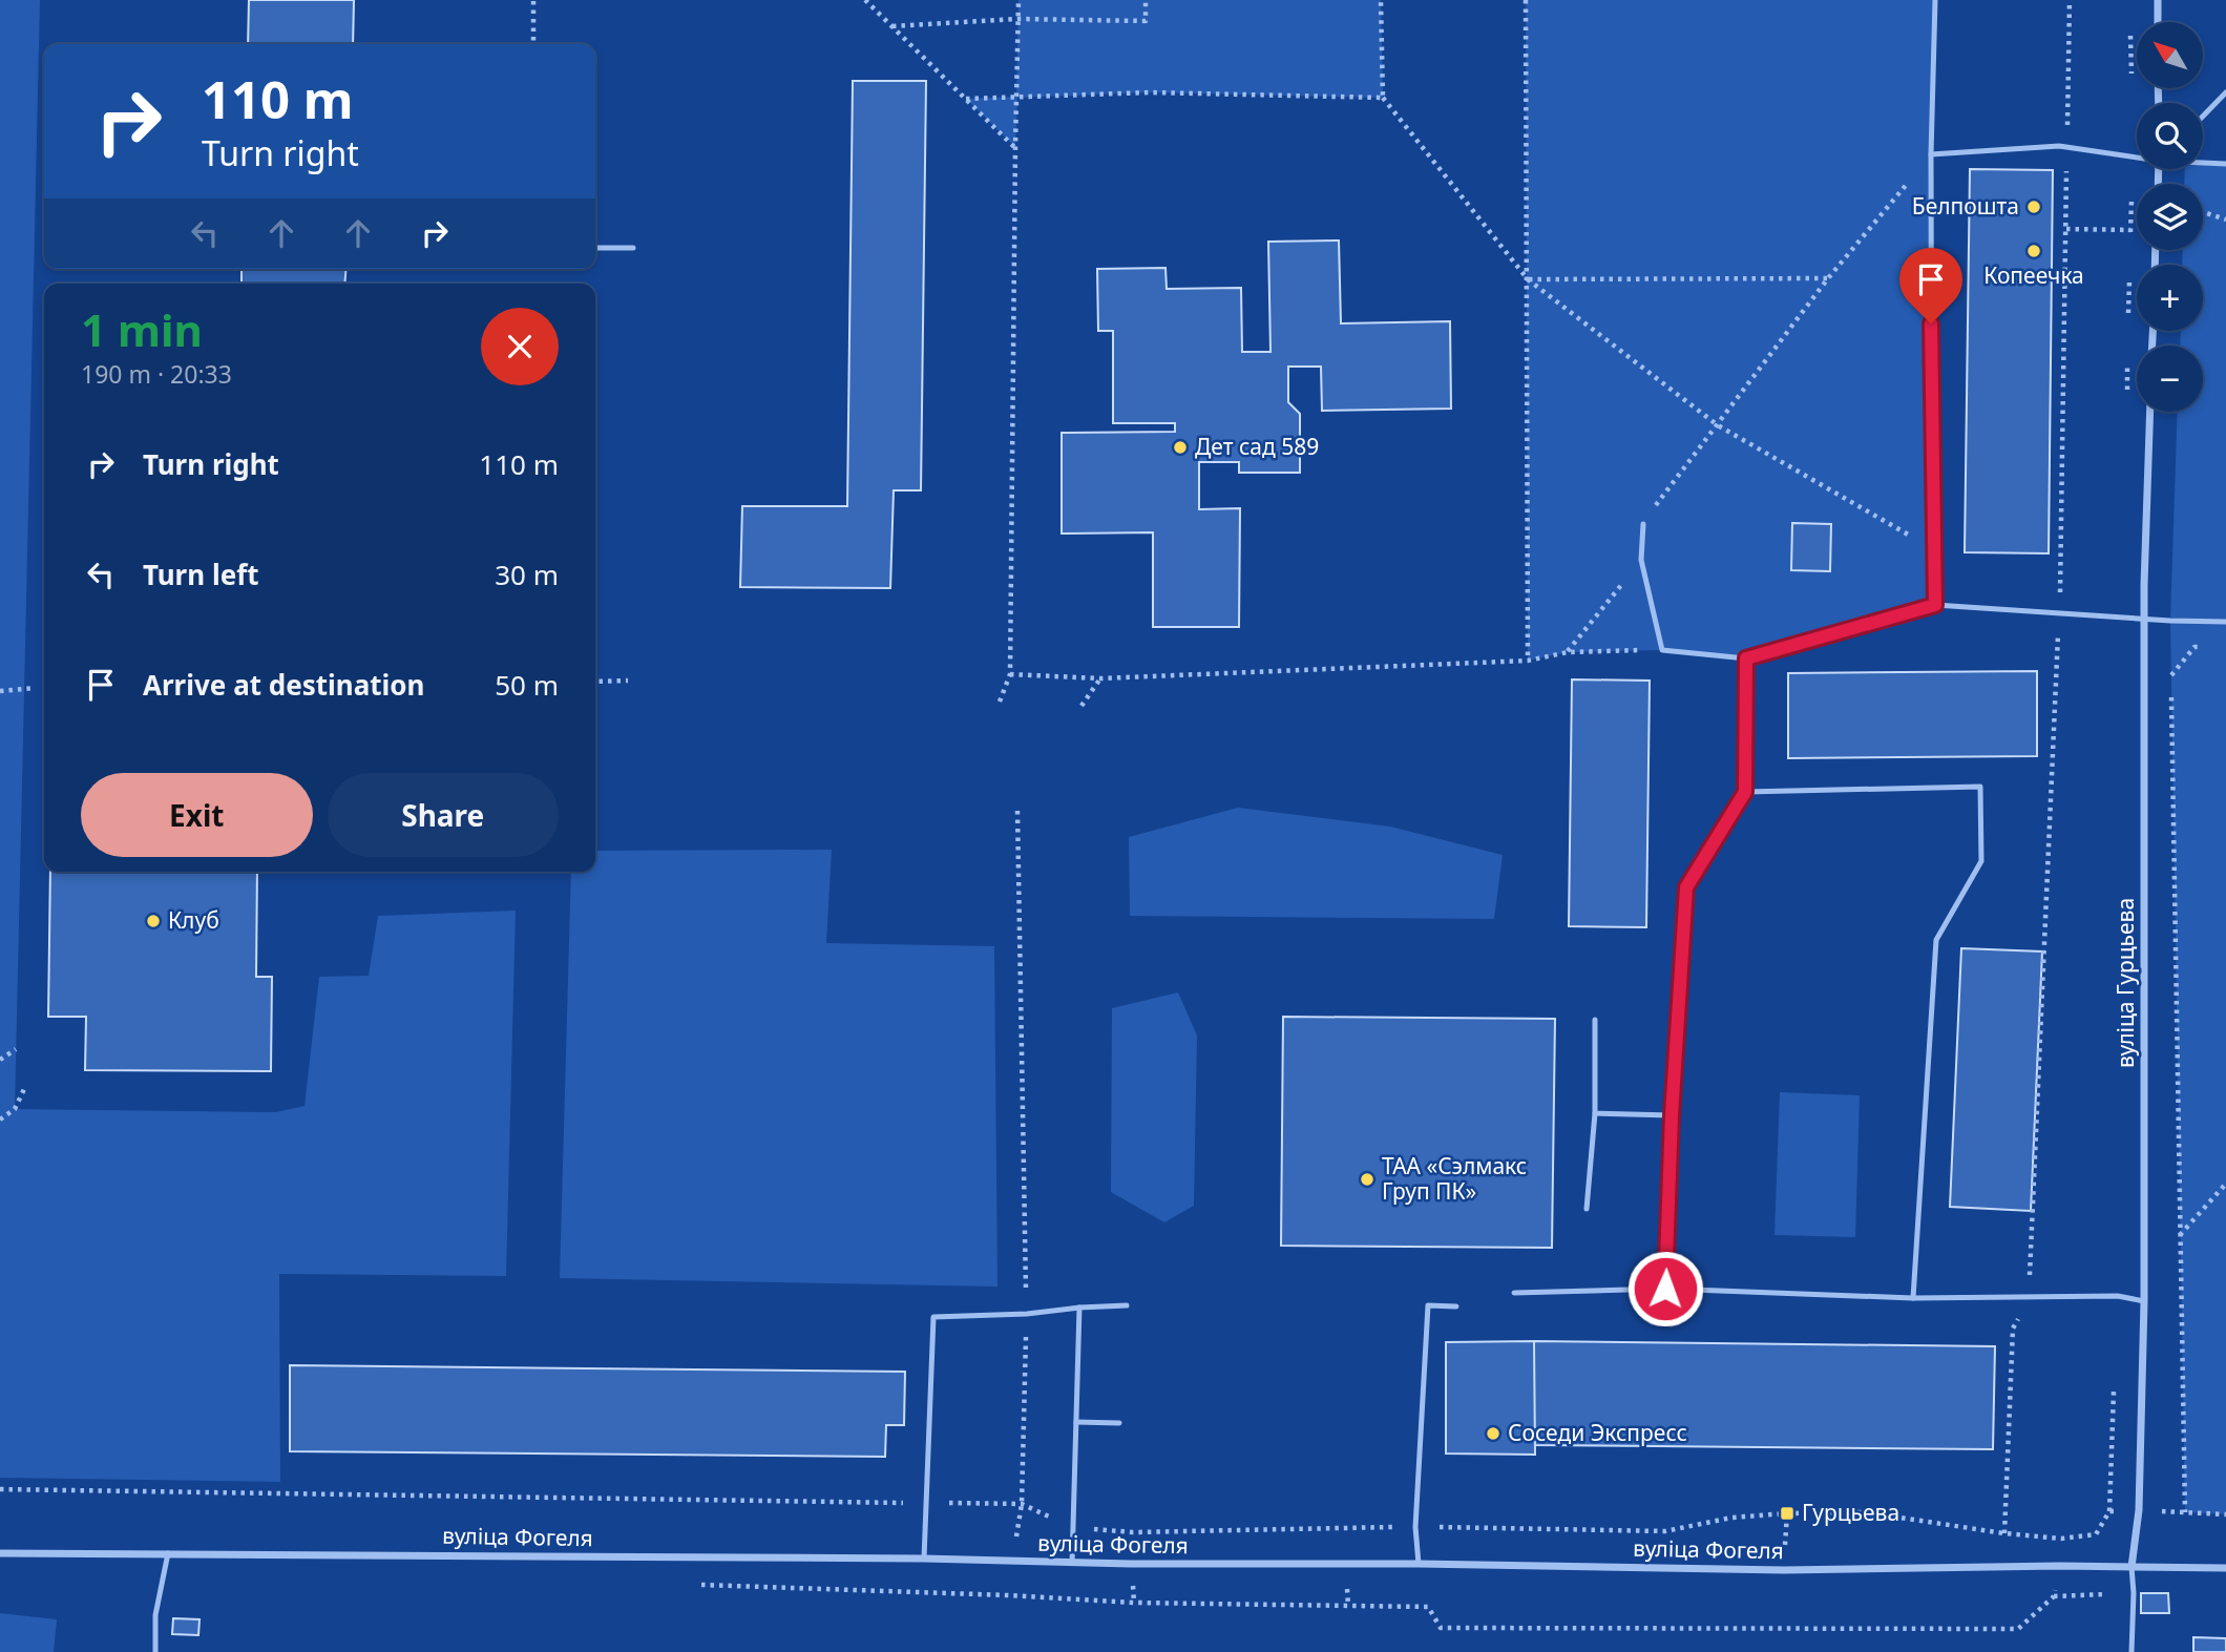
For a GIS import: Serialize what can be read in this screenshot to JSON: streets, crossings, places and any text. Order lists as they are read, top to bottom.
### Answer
{
  "streets": {
    "street": ["вуліца Гурцьева", "вуліца Фогеля"]
  },
  "crossings": [
    ["вуліца Гурцьева", "вуліца Фогеля"]
  ],
  "places": {
    "other": [
      "Белпошта",
      "Копеечка",
      "Дет сад 589",
      "Клуб",
      "ТАА «Сэлмакс Груп ПК»",
      "Соседи Экспресс"
    ],
    "transit": ["Гурцьева"]
  },
  "north": "top left",
  "page": {
    "map_buttons": ["+", "−"],
    "turn": ["110 m", "Turn right"],
    "heading": ["1 min", "190 m · 20:33"],
    "list": [
      {
        "name": "Turn right",
        "value": "110 m"
      },
      {
        "name": "Turn left",
        "value": "30 m"
      },
      {
        "name": "Arrive at destination",
        "value": "50 m"
      }
    ],
    "buttons": ["Exit", "Share"]
  }
}
